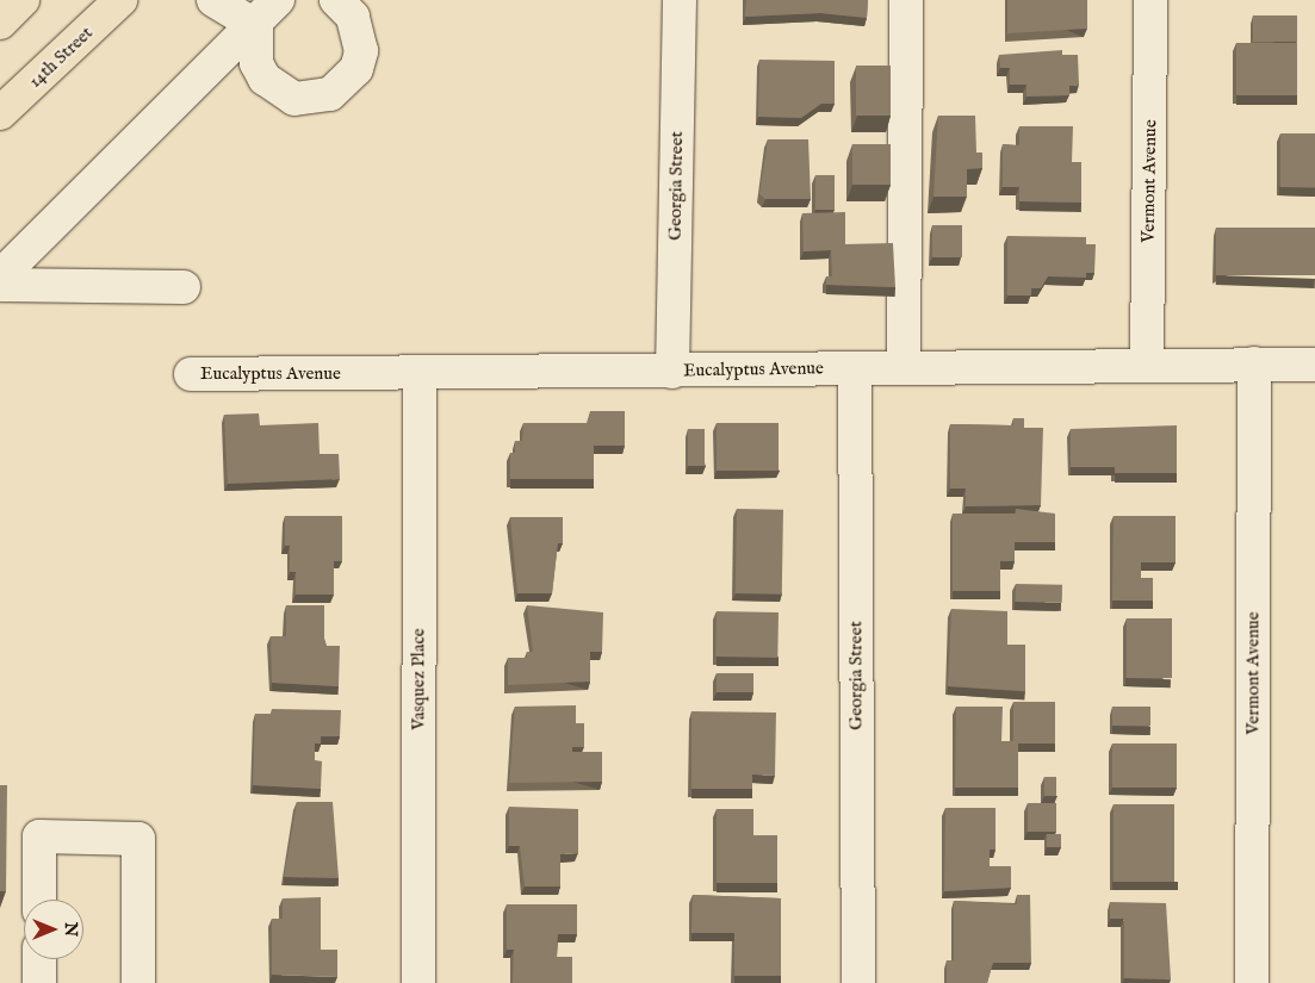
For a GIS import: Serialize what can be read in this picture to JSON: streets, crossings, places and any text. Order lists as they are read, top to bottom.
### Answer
{
  "streets": {
    "main road": ["14th Street"],
    "street": [
      "Vermont Avenue",
      "Georgia Street",
      "Eucalyptus Avenue",
      "Vasquez Place"
    ]
  },
  "crossings": [
    ["Vermont Avenue", "Eucalyptus Avenue"],
    ["Georgia Street", "Eucalyptus Avenue"],
    ["Eucalyptus Avenue", "Vasquez Place"]
  ],
  "north": "right"
}
